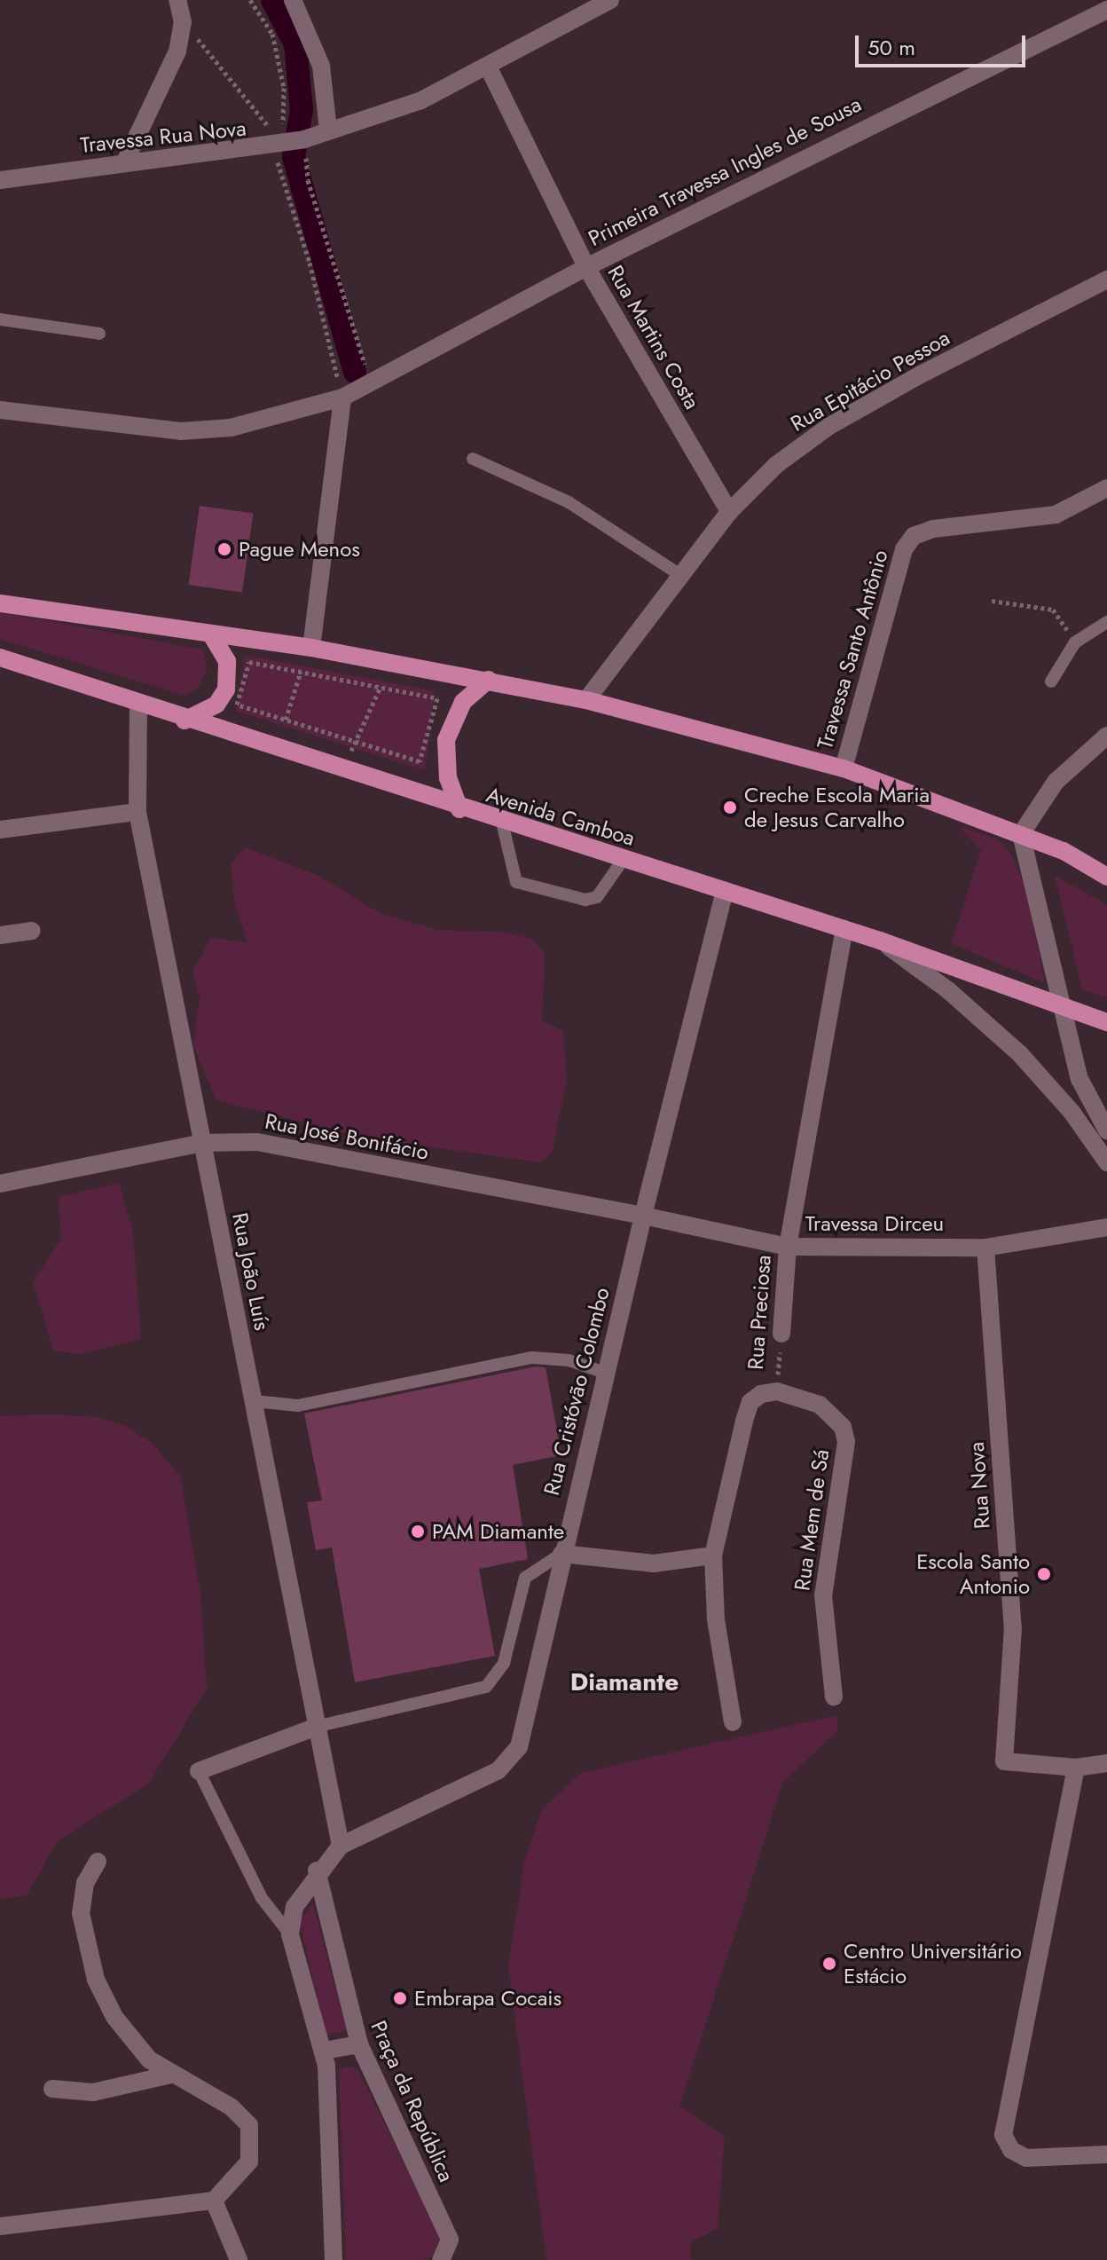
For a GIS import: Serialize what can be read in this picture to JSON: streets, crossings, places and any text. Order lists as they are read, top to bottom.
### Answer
{
  "streets": {
    "main road": ["Avenida Camboa"],
    "street": [
      "Travessa Rua Nova",
      "Primeira Travessa Ingles de Sousa",
      "Rua Martins Costa",
      "Rua Epitácio Pessoa",
      "Travessa Santo Antônio",
      "Rua José Bonifácio",
      "Travessa Dirceu",
      "Rua João Luís",
      "Rua Preciosa",
      "Rua Cristóvão Colombo",
      "Rua Nova",
      "Rua Mem de Sá",
      "Praça da República"
    ]
  },
  "crossings": [
    ["Travessa Rua Nova", "Rua Martins Costa"],
    ["Primeira Travessa Ingles de Sousa", "Rua Martins Costa"],
    ["Rua Martins Costa", "Rua Epitácio Pessoa"],
    ["Avenida Camboa", "Rua João Luís"],
    ["Avenida Camboa", "Rua Preciosa"],
    ["Avenida Camboa", "Rua Cristóvão Colombo"],
    ["Rua José Bonifácio", "Travessa Dirceu"],
    ["Rua José Bonifácio", "Rua João Luís"],
    ["Rua José Bonifácio", "Rua Cristóvão Colombo"],
    ["Travessa Dirceu", "Rua Preciosa"],
    ["Travessa Dirceu", "Rua Cristóvão Colombo"],
    ["Travessa Dirceu", "Rua Nova"],
    ["Rua João Luís", "Rua Cristóvão Colombo"],
    ["Rua Preciosa", "Rua Mem de Sá"]
  ],
  "districts": ["Diamante"],
  "places": [
    "Pague Menos",
    "Creche Escola Maria de Jesus Carvalho",
    "PAM Diamante",
    "Escola Santo Antonio",
    "Centro Universitário Estácio",
    "Embrapa Cocais"
  ],
  "scale_bar": "50 m"
}
